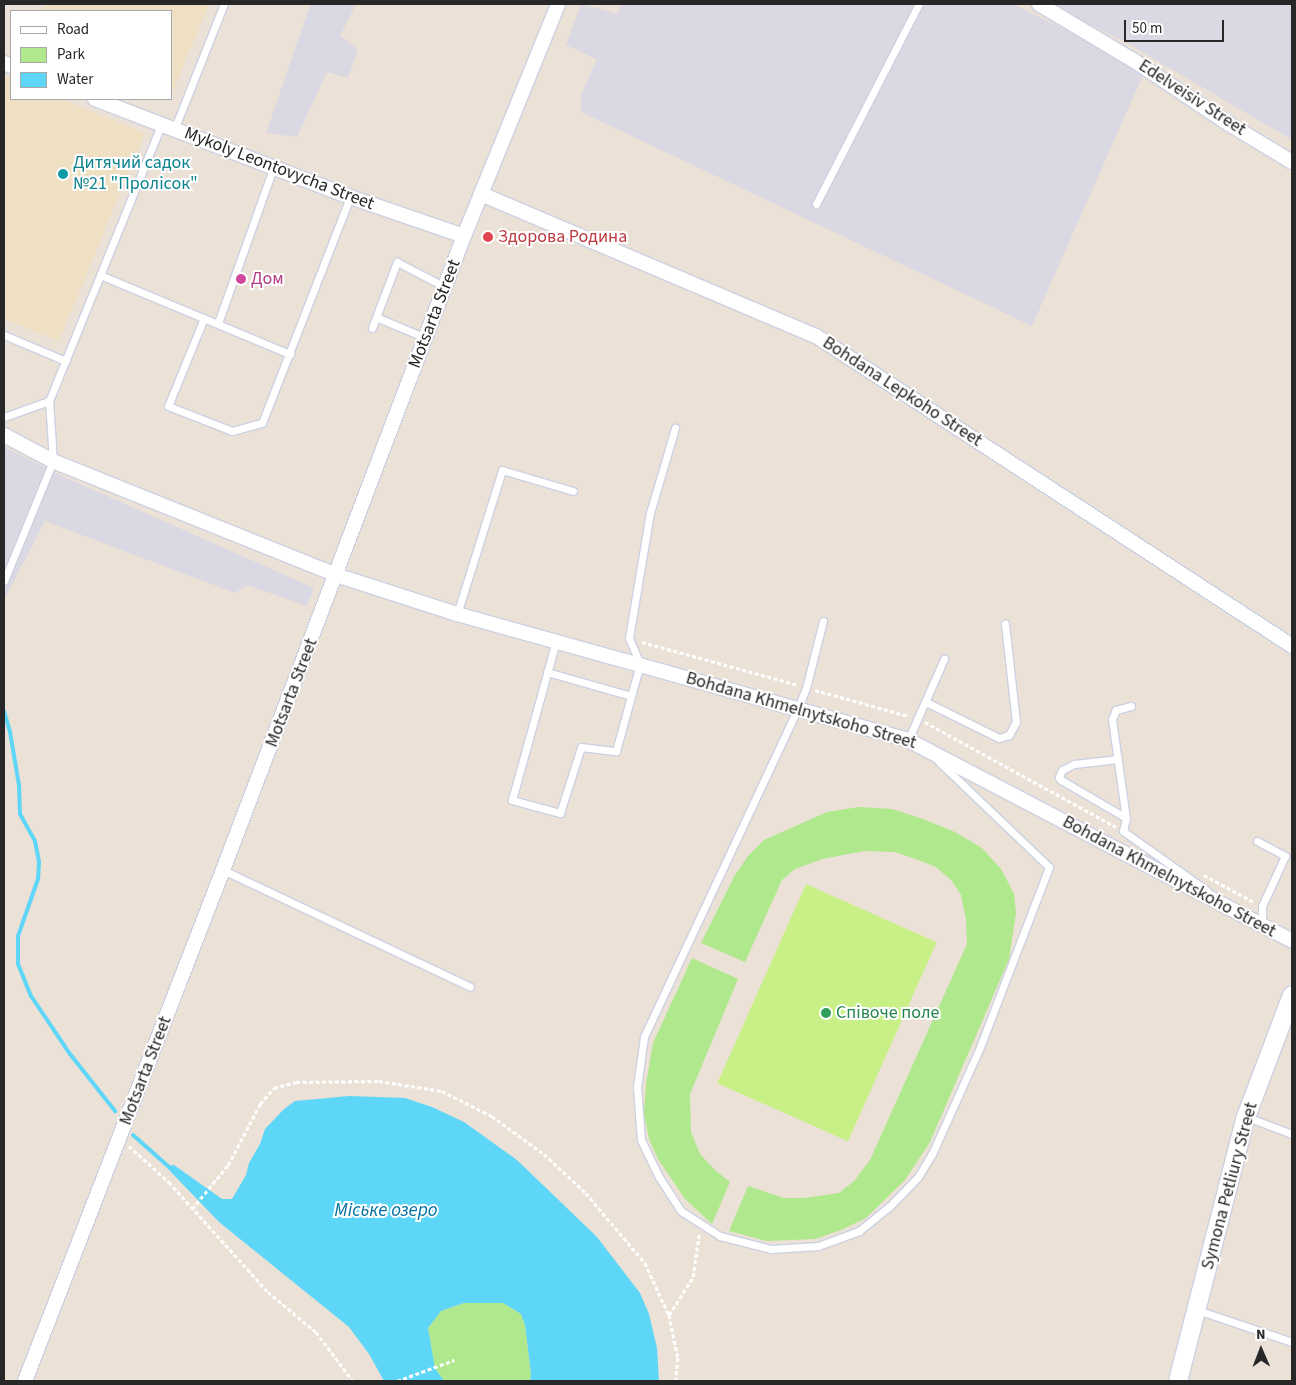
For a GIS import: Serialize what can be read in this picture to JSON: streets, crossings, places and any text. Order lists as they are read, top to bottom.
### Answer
{
  "streets": {
    "street": [
      "Edelveisiv Street",
      "Mykoly Leontovycha Street",
      "Motsarta Street",
      "Bohdana Lepkoho Street",
      "Bohdana Khmelnytskoho Street",
      "Symona Petliury Street"
    ]
  },
  "crossings": [
    ["Mykoly Leontovycha Street", "Motsarta Street"],
    ["Motsarta Street", "Bohdana Lepkoho Street"],
    ["Motsarta Street", "Bohdana Khmelnytskoho Street"]
  ],
  "water": ["Міське озеро"],
  "places": [
    "Дитячий садок №21 \"Пролісок\"",
    "Здорова Родина",
    "Дом",
    "Співоче поле"
  ],
  "legend": ["Road", "Park", "Water"],
  "scale_bar": "50 m",
  "north": "top"
}
